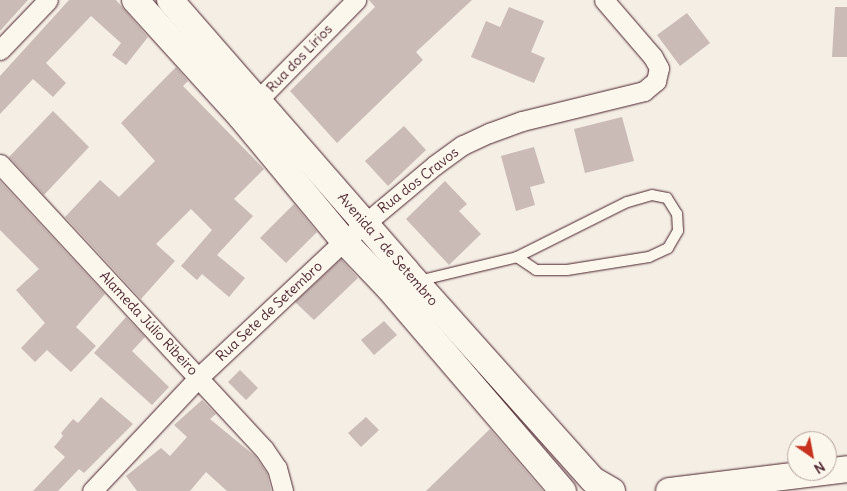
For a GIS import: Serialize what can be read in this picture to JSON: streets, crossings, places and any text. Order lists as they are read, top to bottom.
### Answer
{
  "streets": {
    "street": [
      "Rua dos Lírios",
      "Rua dos Cravos",
      "Avenida 7 de Setembro",
      "Rua Sete de Setembro",
      "Alameda Júlio Ribeiro"
    ]
  },
  "crossings": [
    ["Rua dos Lírios", "Avenida 7 de Setembro"],
    ["Rua dos Cravos", "Avenida 7 de Setembro"],
    ["Rua dos Cravos", "Rua Sete de Setembro"],
    ["Rua Sete de Setembro", "Alameda Júlio Ribeiro"]
  ],
  "north": "bottom right"
}
